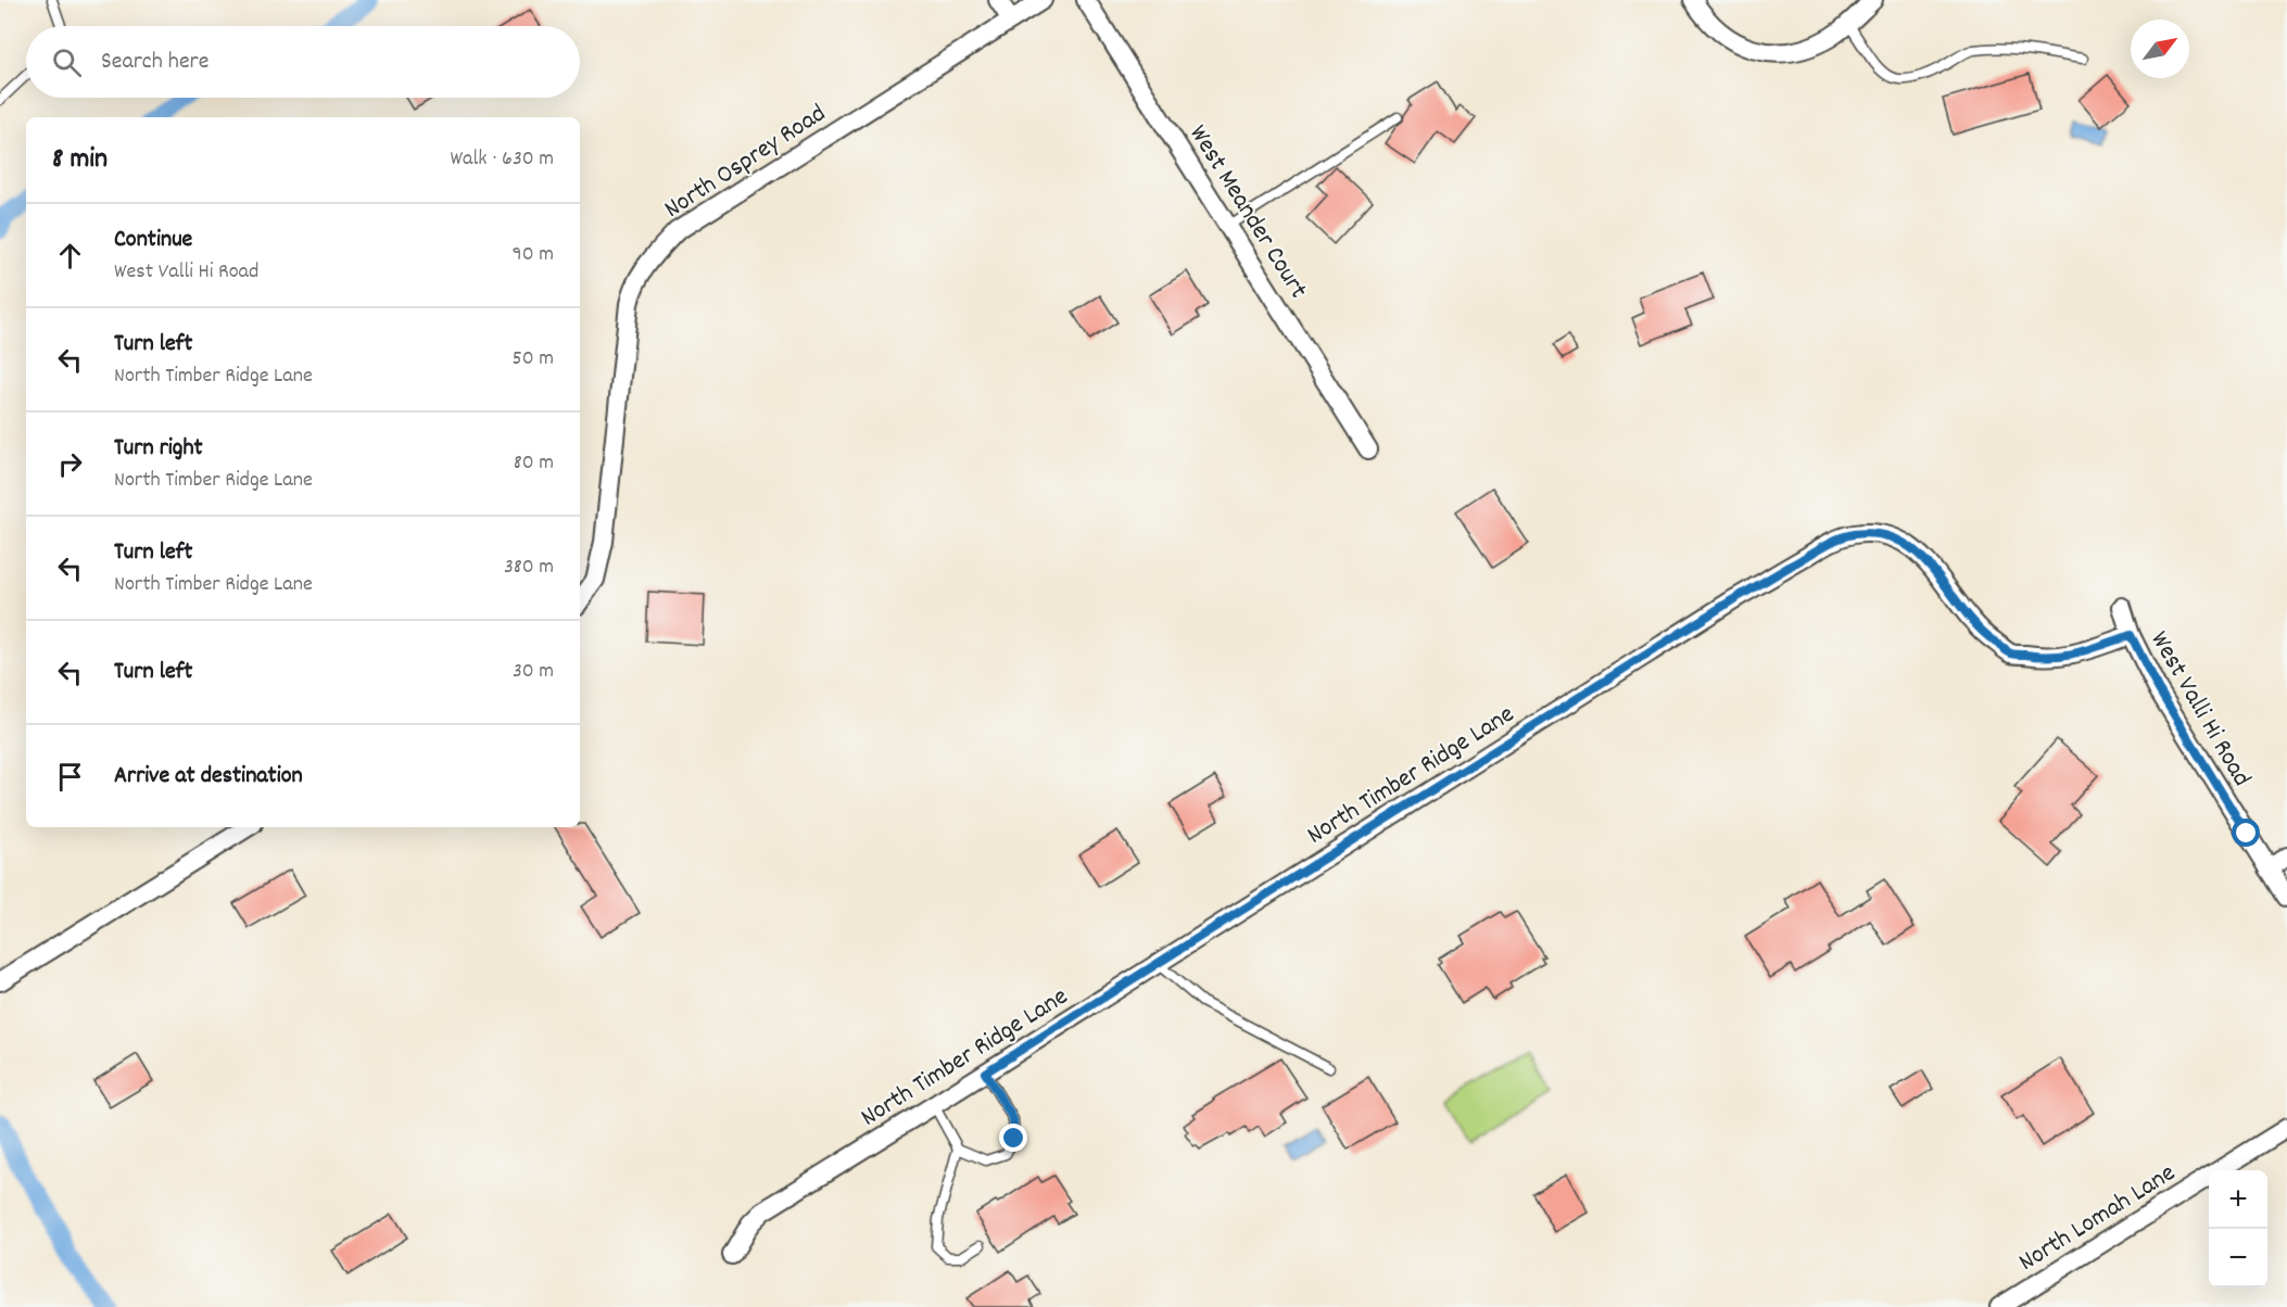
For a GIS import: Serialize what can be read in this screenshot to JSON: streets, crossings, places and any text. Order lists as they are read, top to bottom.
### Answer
{
  "streets": {
    "street": [
      "North Osprey Road",
      "West Meander Court",
      "West Valli Hi Road",
      "North Timber Ridge Lane",
      "North Lomah Lane"
    ]
  },
  "crossings": [
    ["West Valli Hi Road", "North Timber Ridge Lane"]
  ],
  "north": "top right",
  "page": {
    "search": "Search here",
    "heading": ["8 min", "Walk · 630 m"],
    "list": [
      ["Continue", "West Valli Hi Road", "90 m"],
      ["Turn left", "North Timber Ridge Lane", "50 m"],
      ["Turn right", "North Timber Ridge Lane", "80 m"],
      ["Turn left", "North Timber Ridge Lane", "380 m"],
      ["Turn left", "30 m"],
      "Arrive at destination"
    ],
    "map_buttons": ["+", "−"]
  }
}
